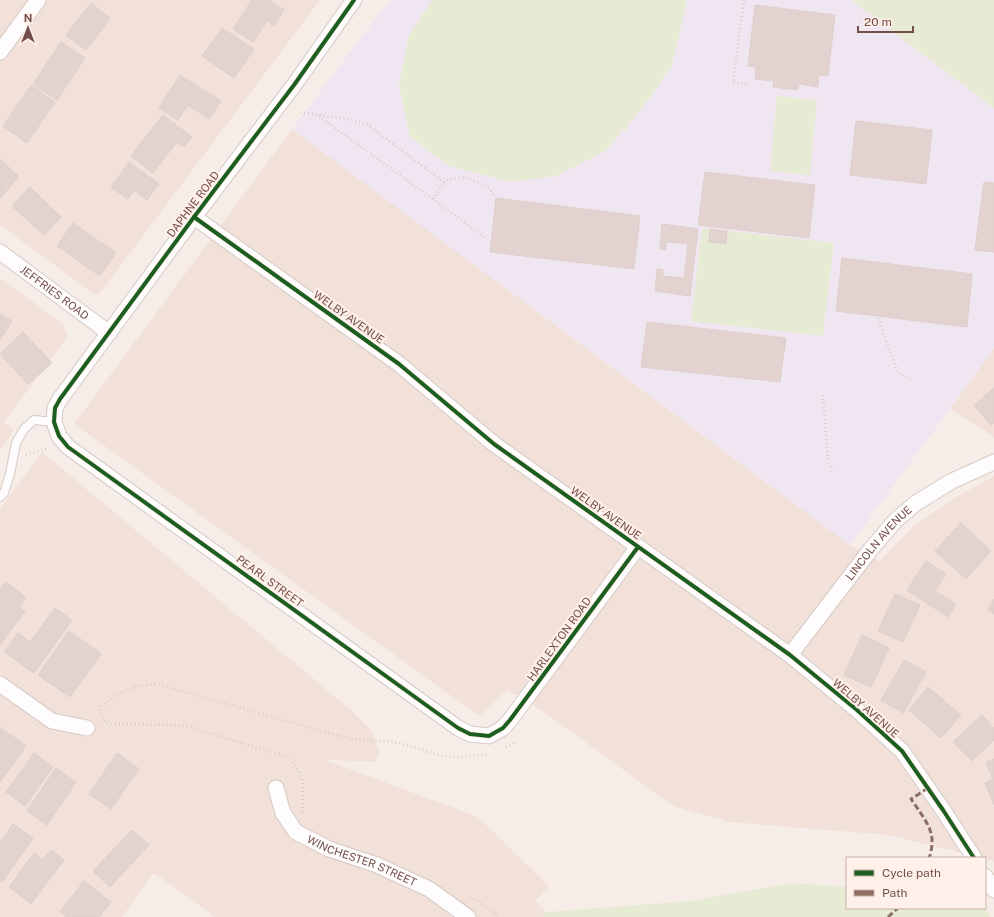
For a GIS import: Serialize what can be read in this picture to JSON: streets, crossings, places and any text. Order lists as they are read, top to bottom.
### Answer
{
  "streets": {
    "street": [
      "DAPHNE ROAD",
      "JEFFRIES ROAD",
      "WELBY AVENUE",
      "LINCOLN AVENUE",
      "PEARL STREET",
      "HARLEXTON ROAD",
      "WINCHESTER STREET"
    ]
  },
  "crossings": [
    ["DAPHNE ROAD", "JEFFRIES ROAD"],
    ["DAPHNE ROAD", "WELBY AVENUE"],
    ["DAPHNE ROAD", "PEARL STREET"],
    ["WELBY AVENUE", "LINCOLN AVENUE"],
    ["WELBY AVENUE", "HARLEXTON ROAD"],
    ["PEARL STREET", "HARLEXTON ROAD"]
  ],
  "legend": ["Cycle path", "Path"],
  "scale_bar": "20 m",
  "north": "top"
}
